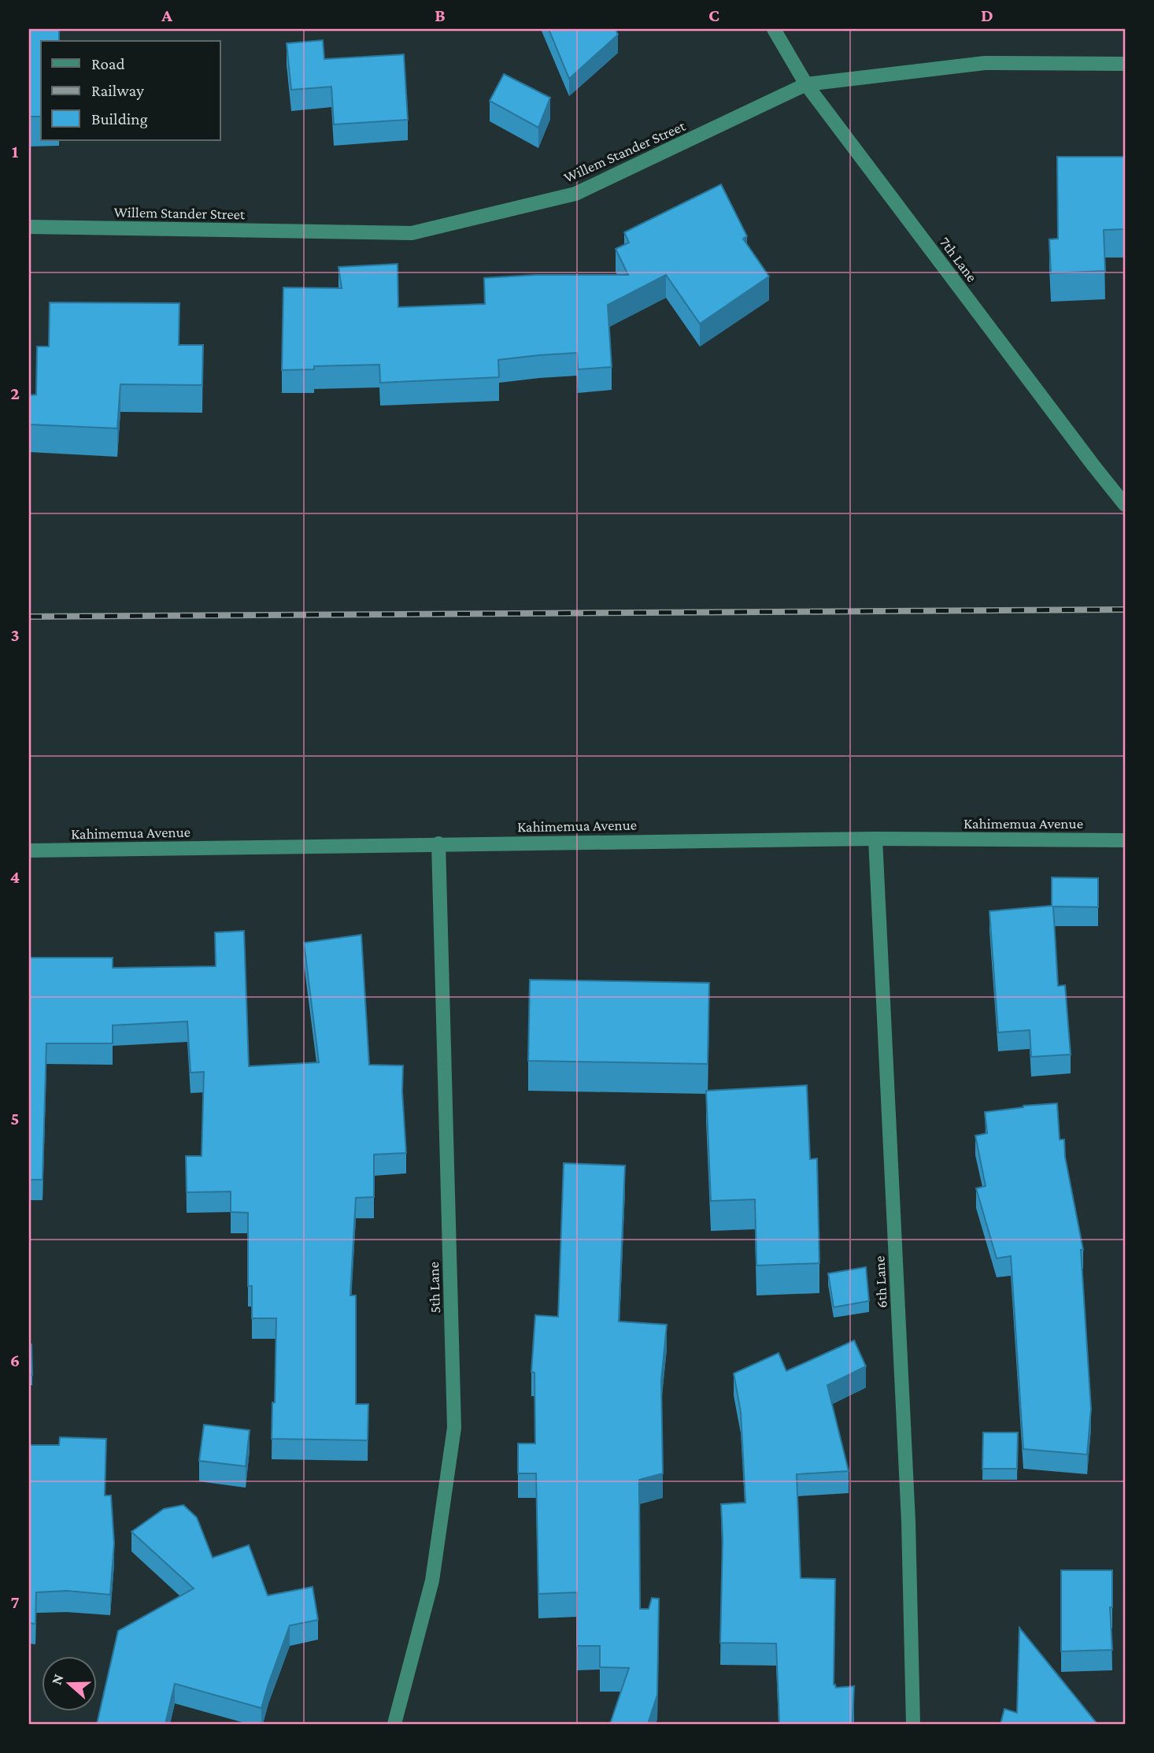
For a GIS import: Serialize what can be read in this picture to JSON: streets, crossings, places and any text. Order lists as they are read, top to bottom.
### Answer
{
  "streets": {
    "street": [
      "Willem Stander Street",
      "7th Lane",
      "Kahimemua Avenue",
      "6th Lane",
      "5th Lane"
    ]
  },
  "crossings": [
    ["Willem Stander Street", "7th Lane"],
    ["Kahimemua Avenue", "6th Lane"],
    ["Kahimemua Avenue", "5th Lane"]
  ],
  "legend": ["Road", "Railway", "Building"],
  "north": "left",
  "grid": {
    "columns": [
      "A",
      "B",
      "C",
      "D"
    ],
    "rows": [
      "1",
      "2",
      "3",
      "4",
      "5",
      "6",
      "7"
    ]
  }
}
